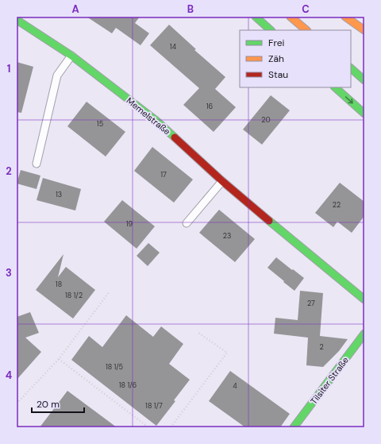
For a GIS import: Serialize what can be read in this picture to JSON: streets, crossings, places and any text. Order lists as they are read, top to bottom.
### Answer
{
  "streets": {
    "main road": ["Memelstraße", "Tilsiter Straße"]
  },
  "house_numbers": [
    "14",
    "16",
    "20",
    "15",
    "17",
    "13",
    "22",
    "19",
    "23",
    "18",
    "18 1/2",
    "27",
    "2",
    "18 1/5",
    "18 1/6",
    "4",
    "18 1/7"
  ],
  "legend": ["Frei", "Zäh", "Stau"],
  "scale_bar": "20 m",
  "grid": {
    "columns": ["A", "B", "C"],
    "rows": [
      "1",
      "2",
      "3",
      "4"
    ]
  }
}
